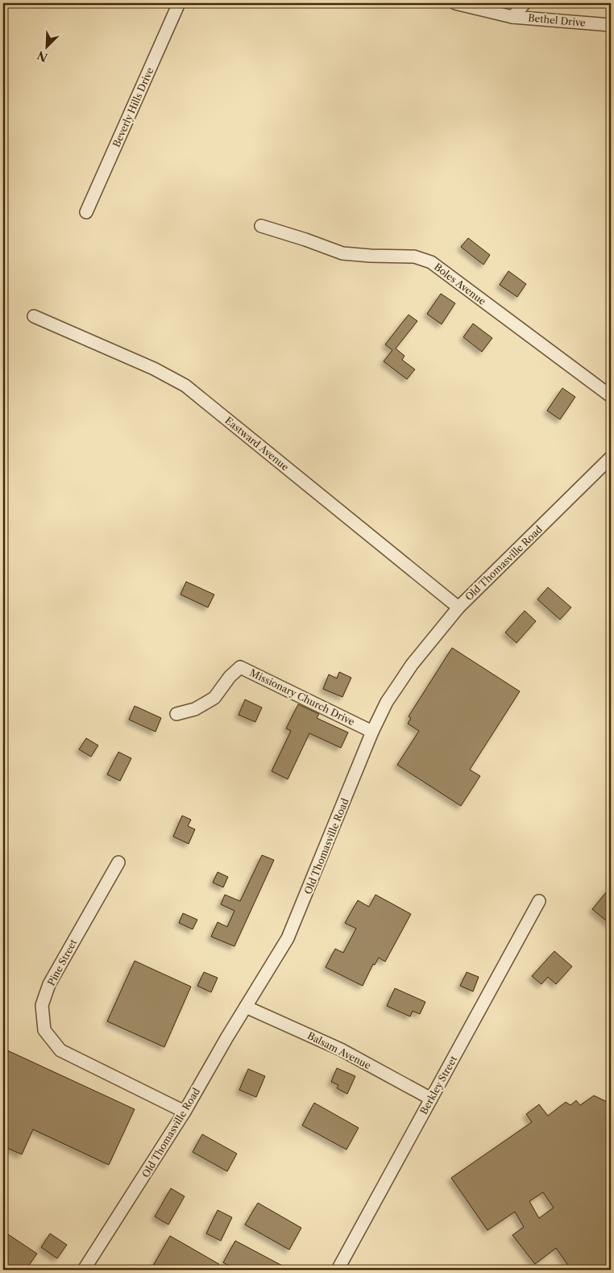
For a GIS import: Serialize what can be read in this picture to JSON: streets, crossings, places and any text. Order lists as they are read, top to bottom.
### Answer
{
  "streets": {
    "street": [
      "Bethel Drive",
      "Beverly Hills Drive",
      "Boles Avenue",
      "Eastward Avenue",
      "Old Thomasville Road",
      "Missionary Church Drive",
      "Pine Street",
      "Balsam Avenue",
      "Berkley Street"
    ]
  },
  "crossings": [
    ["Eastward Avenue", "Old Thomasville Road"],
    ["Old Thomasville Road", "Missionary Church Drive"],
    ["Old Thomasville Road", "Pine Street"],
    ["Old Thomasville Road", "Balsam Avenue"],
    ["Balsam Avenue", "Berkley Street"]
  ],
  "north": "bottom left"
}
